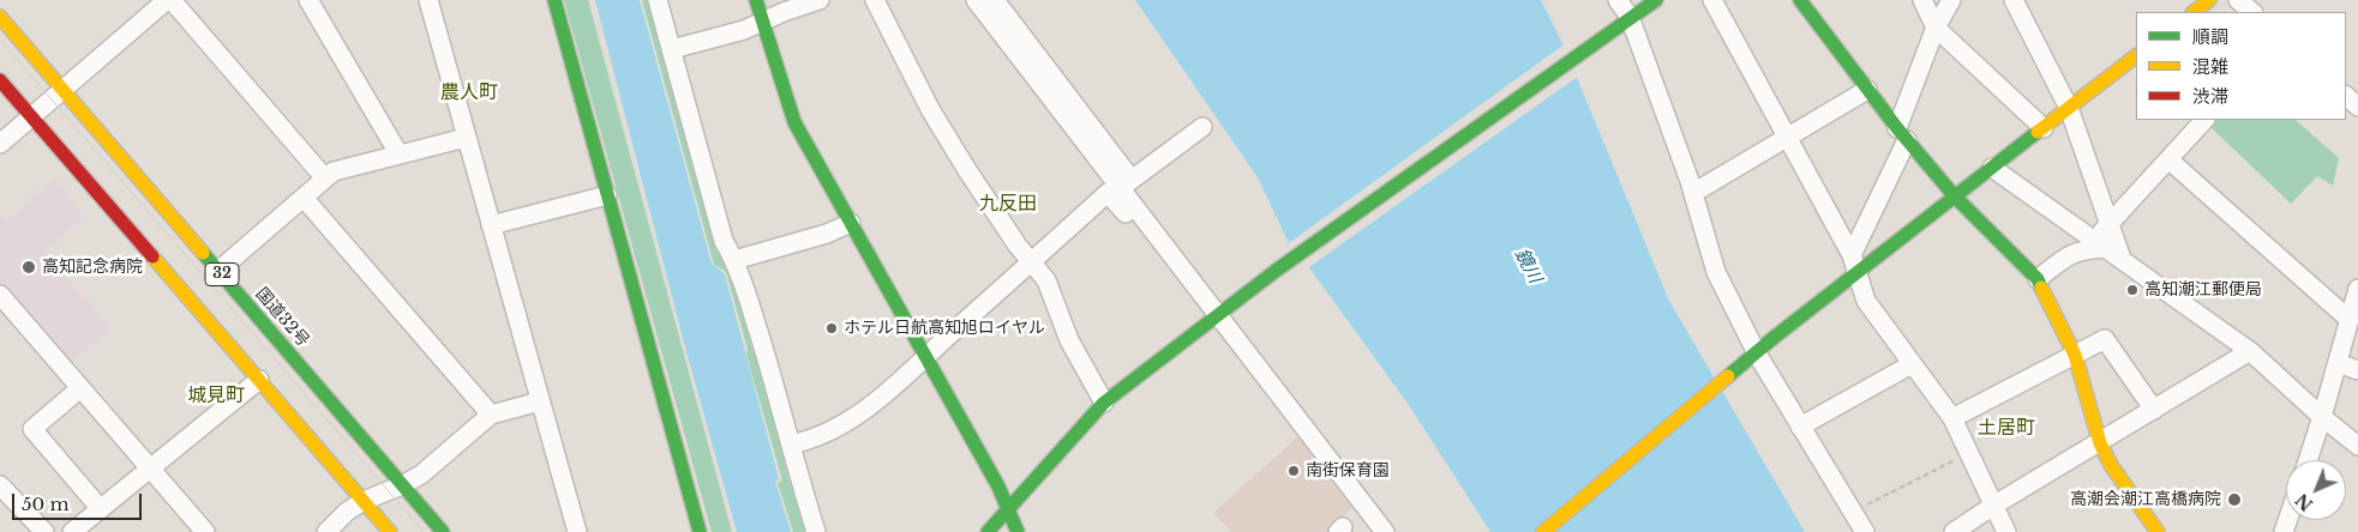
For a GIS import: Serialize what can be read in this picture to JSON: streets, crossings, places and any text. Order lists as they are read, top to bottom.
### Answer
{
  "streets": {
    "main road": ["32", "国道32号"]
  },
  "districts": [
    "農人町",
    "九反田",
    "城見町",
    "土居町"
  ],
  "water": ["鏡川"],
  "places": [
    "高知記念病院",
    "高知潮江郵便局",
    "ホテル日航高知旭ロイヤル",
    "南街保育園",
    "高潮会潮江高橋病院"
  ],
  "legend": ["順調", "混雑", "渋滞"],
  "scale_bar": "50 m",
  "north": "bottom left"
}
